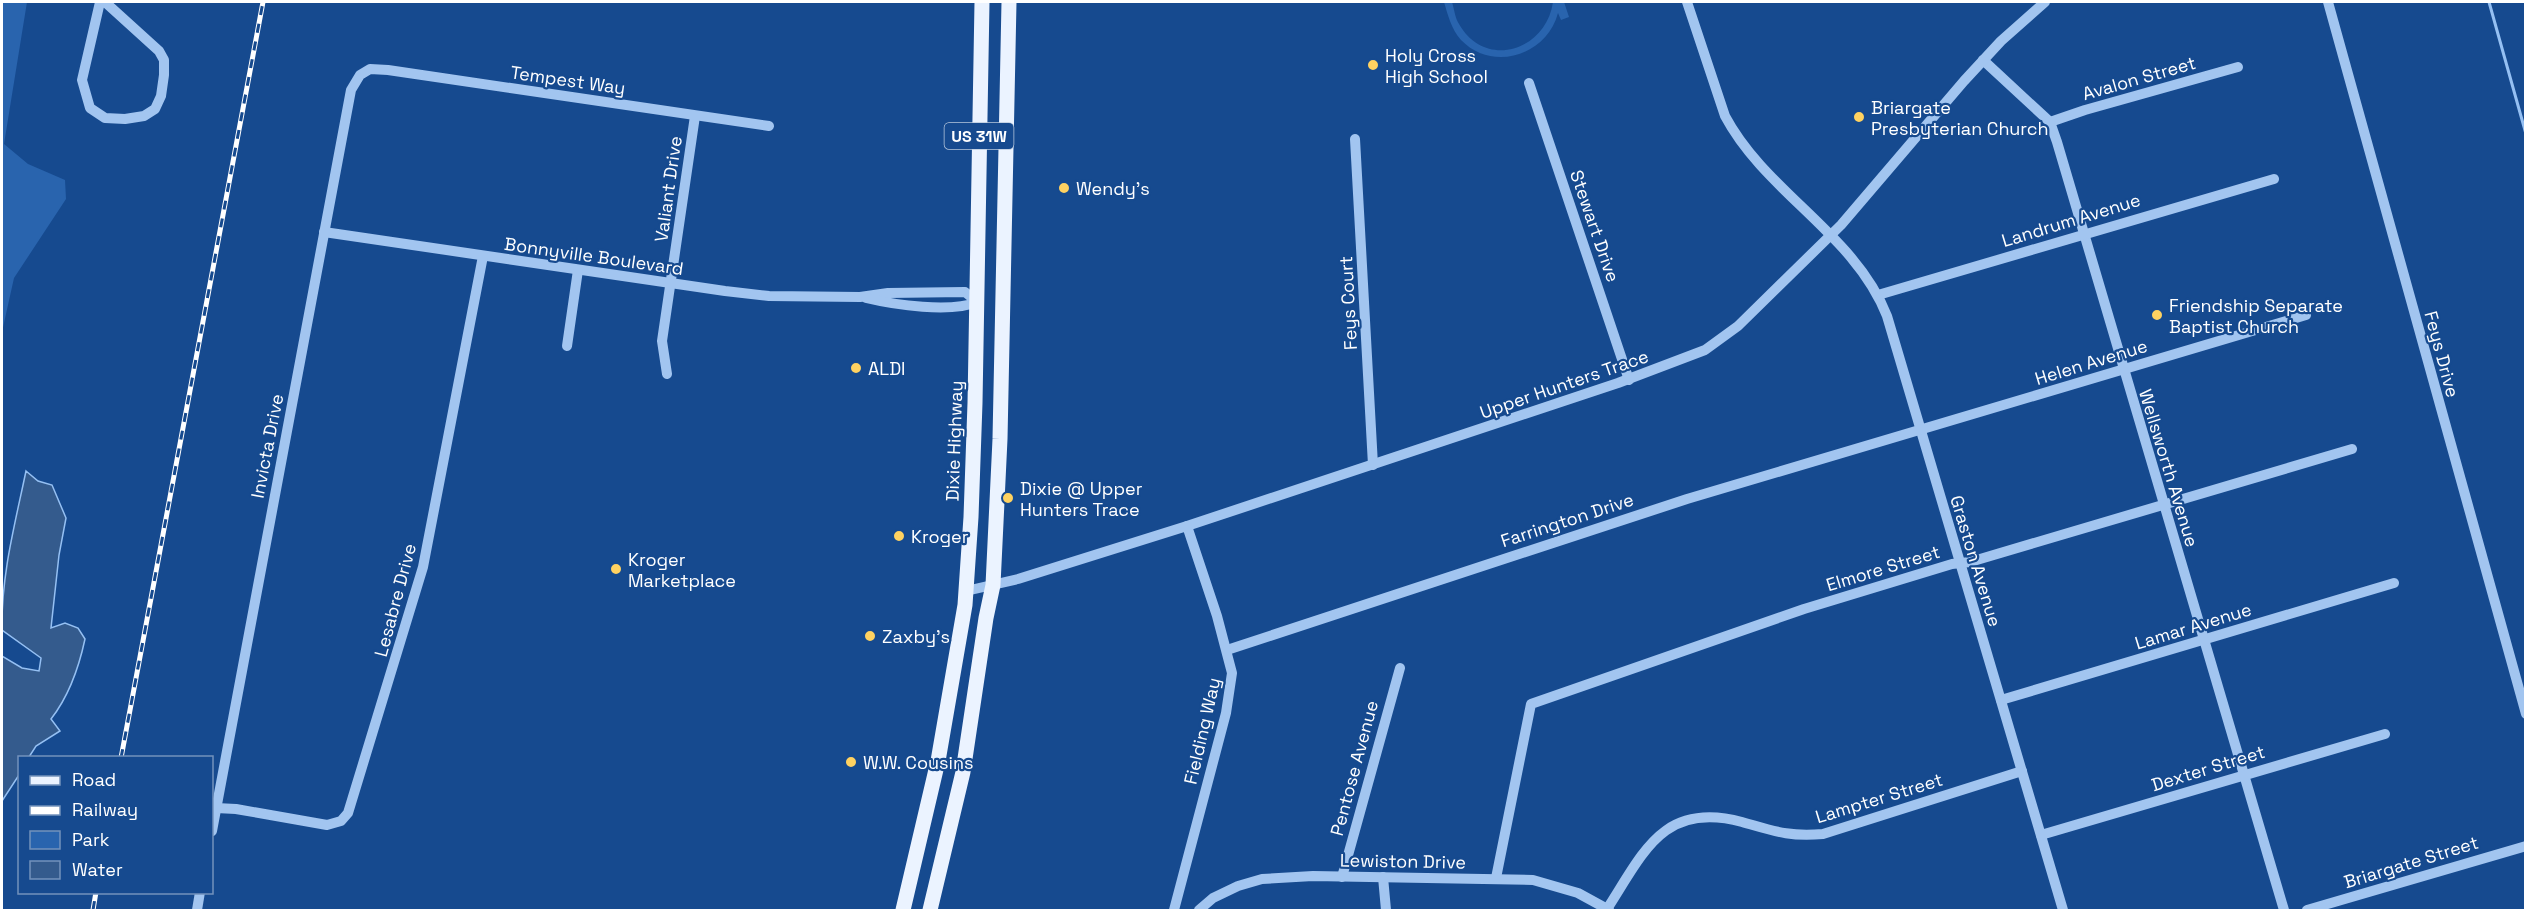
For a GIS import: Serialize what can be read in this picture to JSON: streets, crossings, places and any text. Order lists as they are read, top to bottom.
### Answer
{
  "streets": {
    "main road": ["US 31W", "Dixie Highway"],
    "street": [
      "Avalon Street",
      "Tempest Way",
      "Valiant Drive",
      "Landrum Avenue",
      "Stewart Drive",
      "Bonnyville Boulevard",
      "Feys Court",
      "Feys Drive",
      "Helen Avenue",
      "Upper Hunters Trace",
      "Invicta Drive",
      "Wellsworth Avenue",
      "Farrington Drive",
      "Graston Avenue",
      "Elmore Street",
      "Lesabre Drive",
      "Lamar Avenue",
      "Fielding Way",
      "Pentose Avenue",
      "Dexter Street",
      "Lampter Street",
      "Lewiston Drive",
      "Briargate Street"
    ]
  },
  "crossings": [
    ["Avalon Street", "Wellsworth Avenue"],
    ["Tempest Way", "Valiant Drive"],
    ["Tempest Way", "Invicta Drive"],
    ["US 31W", "Upper Hunters Trace"],
    ["Valiant Drive", "Bonnyville Boulevard"],
    ["Landrum Avenue", "Wellsworth Avenue"],
    ["Landrum Avenue", "Graston Avenue"],
    ["Stewart Drive", "Upper Hunters Trace"],
    ["Bonnyville Boulevard", "Dixie Highway"],
    ["Bonnyville Boulevard", "Invicta Drive"],
    ["Bonnyville Boulevard", "Lesabre Drive"],
    ["Feys Court", "Upper Hunters Trace"],
    ["Helen Avenue", "Wellsworth Avenue"],
    ["Helen Avenue", "Farrington Drive"],
    ["Helen Avenue", "Graston Avenue"],
    ["Upper Hunters Trace", "Dixie Highway"],
    ["Upper Hunters Trace", "Graston Avenue"],
    ["Upper Hunters Trace", "Fielding Way"],
    ["Invicta Drive", "Lesabre Drive"],
    ["Wellsworth Avenue", "Elmore Street"],
    ["Wellsworth Avenue", "Lamar Avenue"],
    ["Wellsworth Avenue", "Dexter Street"],
    ["Farrington Drive", "Graston Avenue"],
    ["Farrington Drive", "Fielding Way"],
    ["Graston Avenue", "Elmore Street"],
    ["Graston Avenue", "Lamar Avenue"],
    ["Graston Avenue", "Dexter Street"],
    ["Graston Avenue", "Lampter Street"],
    ["Elmore Street", "Lewiston Drive"],
    ["Pentose Avenue", "Lewiston Drive"],
    ["Lampter Street", "Lewiston Drive"]
  ],
  "places": [
    "Holy Cross High School",
    "Briargate Presbyterian Church",
    "Wendy's",
    "Friendship Separate Baptist Church",
    "ALDI",
    "Dixie @ Upper Hunters Trace",
    "Kroger",
    "Kroger Marketplace",
    "Zaxby's",
    "W.W. Cousins"
  ],
  "legend": [
    "Road",
    "Railway",
    "Park",
    "Water"
  ]
}
